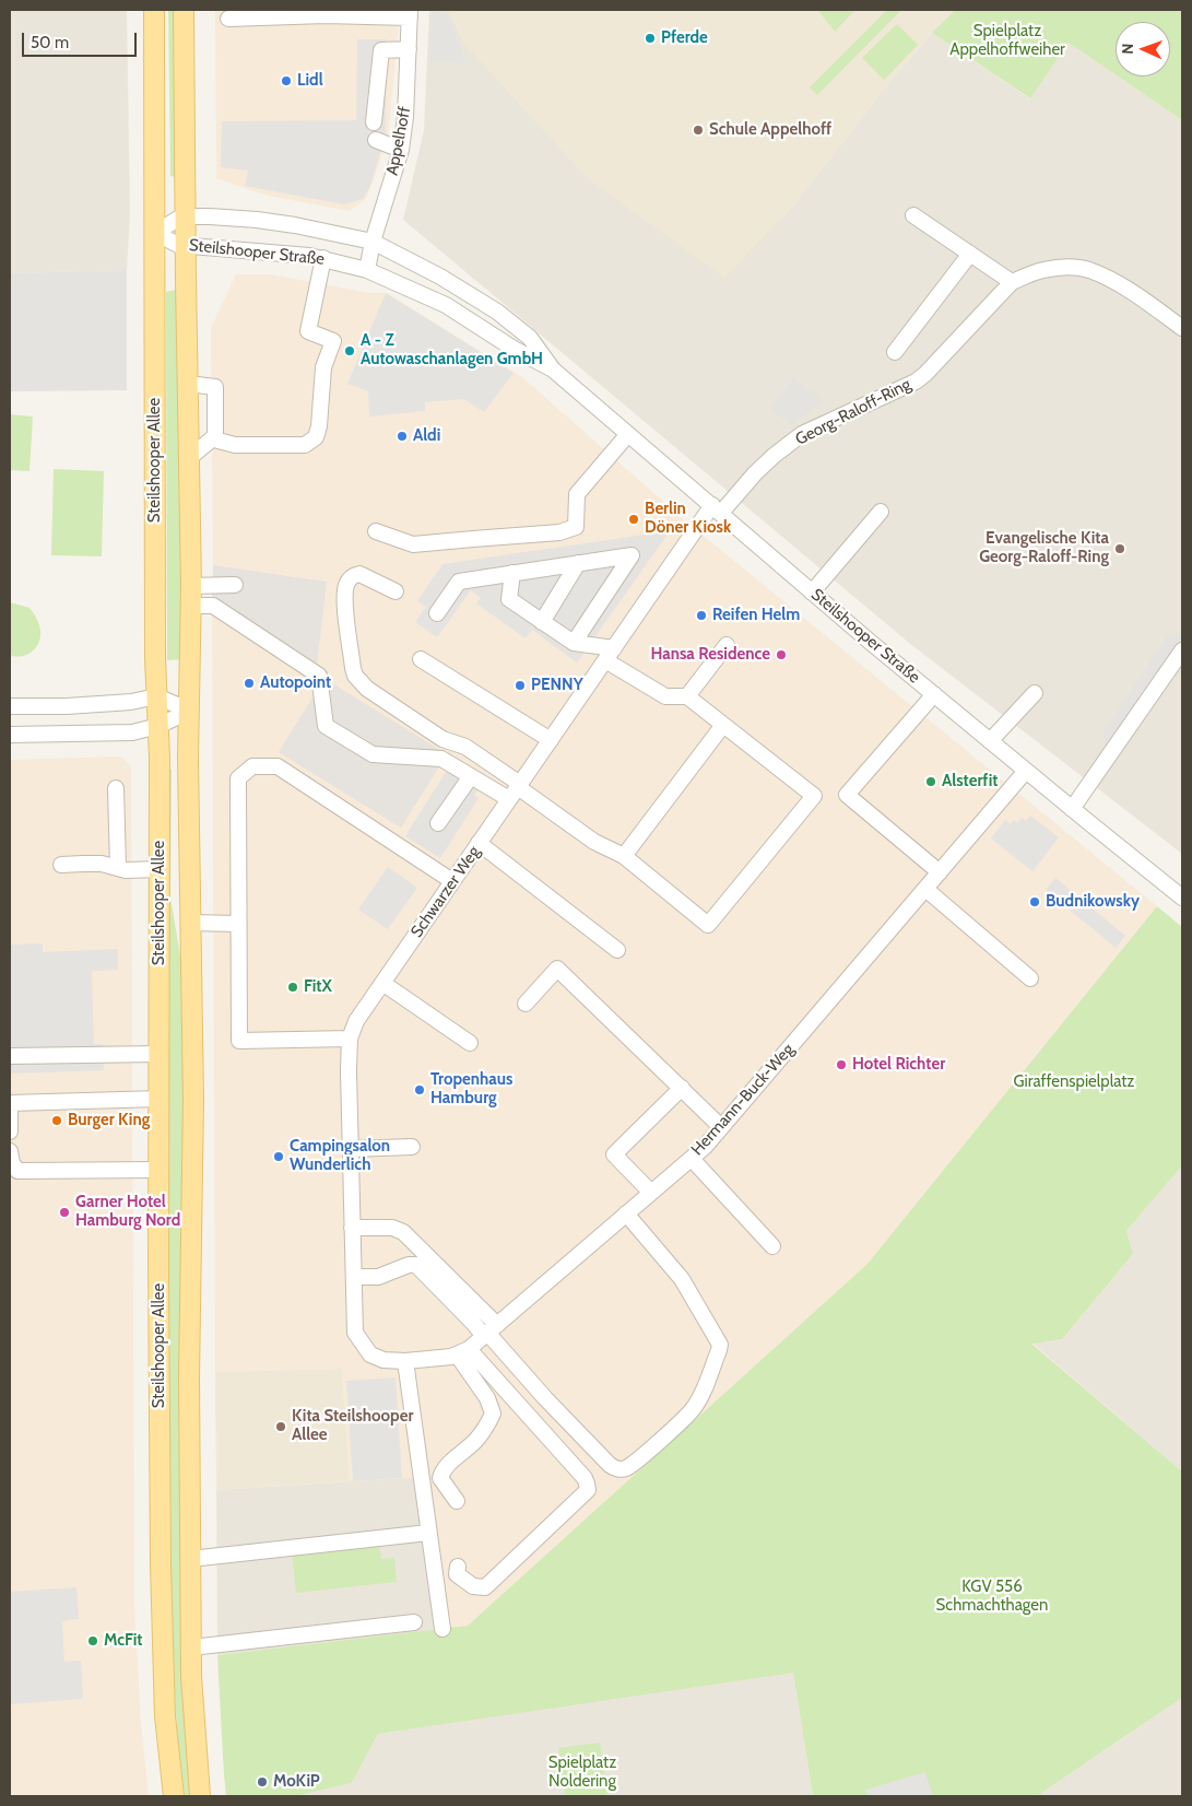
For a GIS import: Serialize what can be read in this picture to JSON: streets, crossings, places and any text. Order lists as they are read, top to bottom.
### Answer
{
  "streets": {
    "main road": ["Steilshooper Allee"],
    "street": [
      "Appelhoff",
      "Steilshooper Straße",
      "Georg-Raloff-Ring",
      "Schwarzer Weg",
      "Hermann-Buck-Weg"
    ]
  },
  "crossings": [
    ["Appelhoff", "Steilshooper Straße"],
    ["Steilshooper Straße", "Georg-Raloff-Ring"],
    ["Steilshooper Straße", "Steilshooper Allee"],
    ["Steilshooper Straße", "Schwarzer Weg"],
    ["Steilshooper Straße", "Hermann-Buck-Weg"],
    ["Georg-Raloff-Ring", "Schwarzer Weg"]
  ],
  "parks": [
    "Spielplatz Appelhoffweiher",
    "Giraffenspielplatz",
    "KGV 556 Schmachthagen",
    "Spielplatz Noldering"
  ],
  "places": [
    "Pferde",
    "Lidl",
    "Schule Appelhoff",
    "A - Z Autowaschanlagen GmbH",
    "Aldi",
    "Berlin Döner Kiosk",
    "Evangelische Kita Georg-Raloff-Ring",
    "Reifen Helm",
    "Hansa Residence",
    "Autopoint",
    "PENNY",
    "Alsterfit",
    "Budnikowsky",
    "FitX",
    "Hotel Richter",
    "Tropenhaus Hamburg",
    "Burger King",
    "Campingsalon Wunderlich",
    "Garner Hotel Hamburg Nord",
    "Kita Steilshooper Allee",
    "McFit",
    "MoKiP"
  ],
  "scale_bar": "50 m",
  "north": "left"
}
